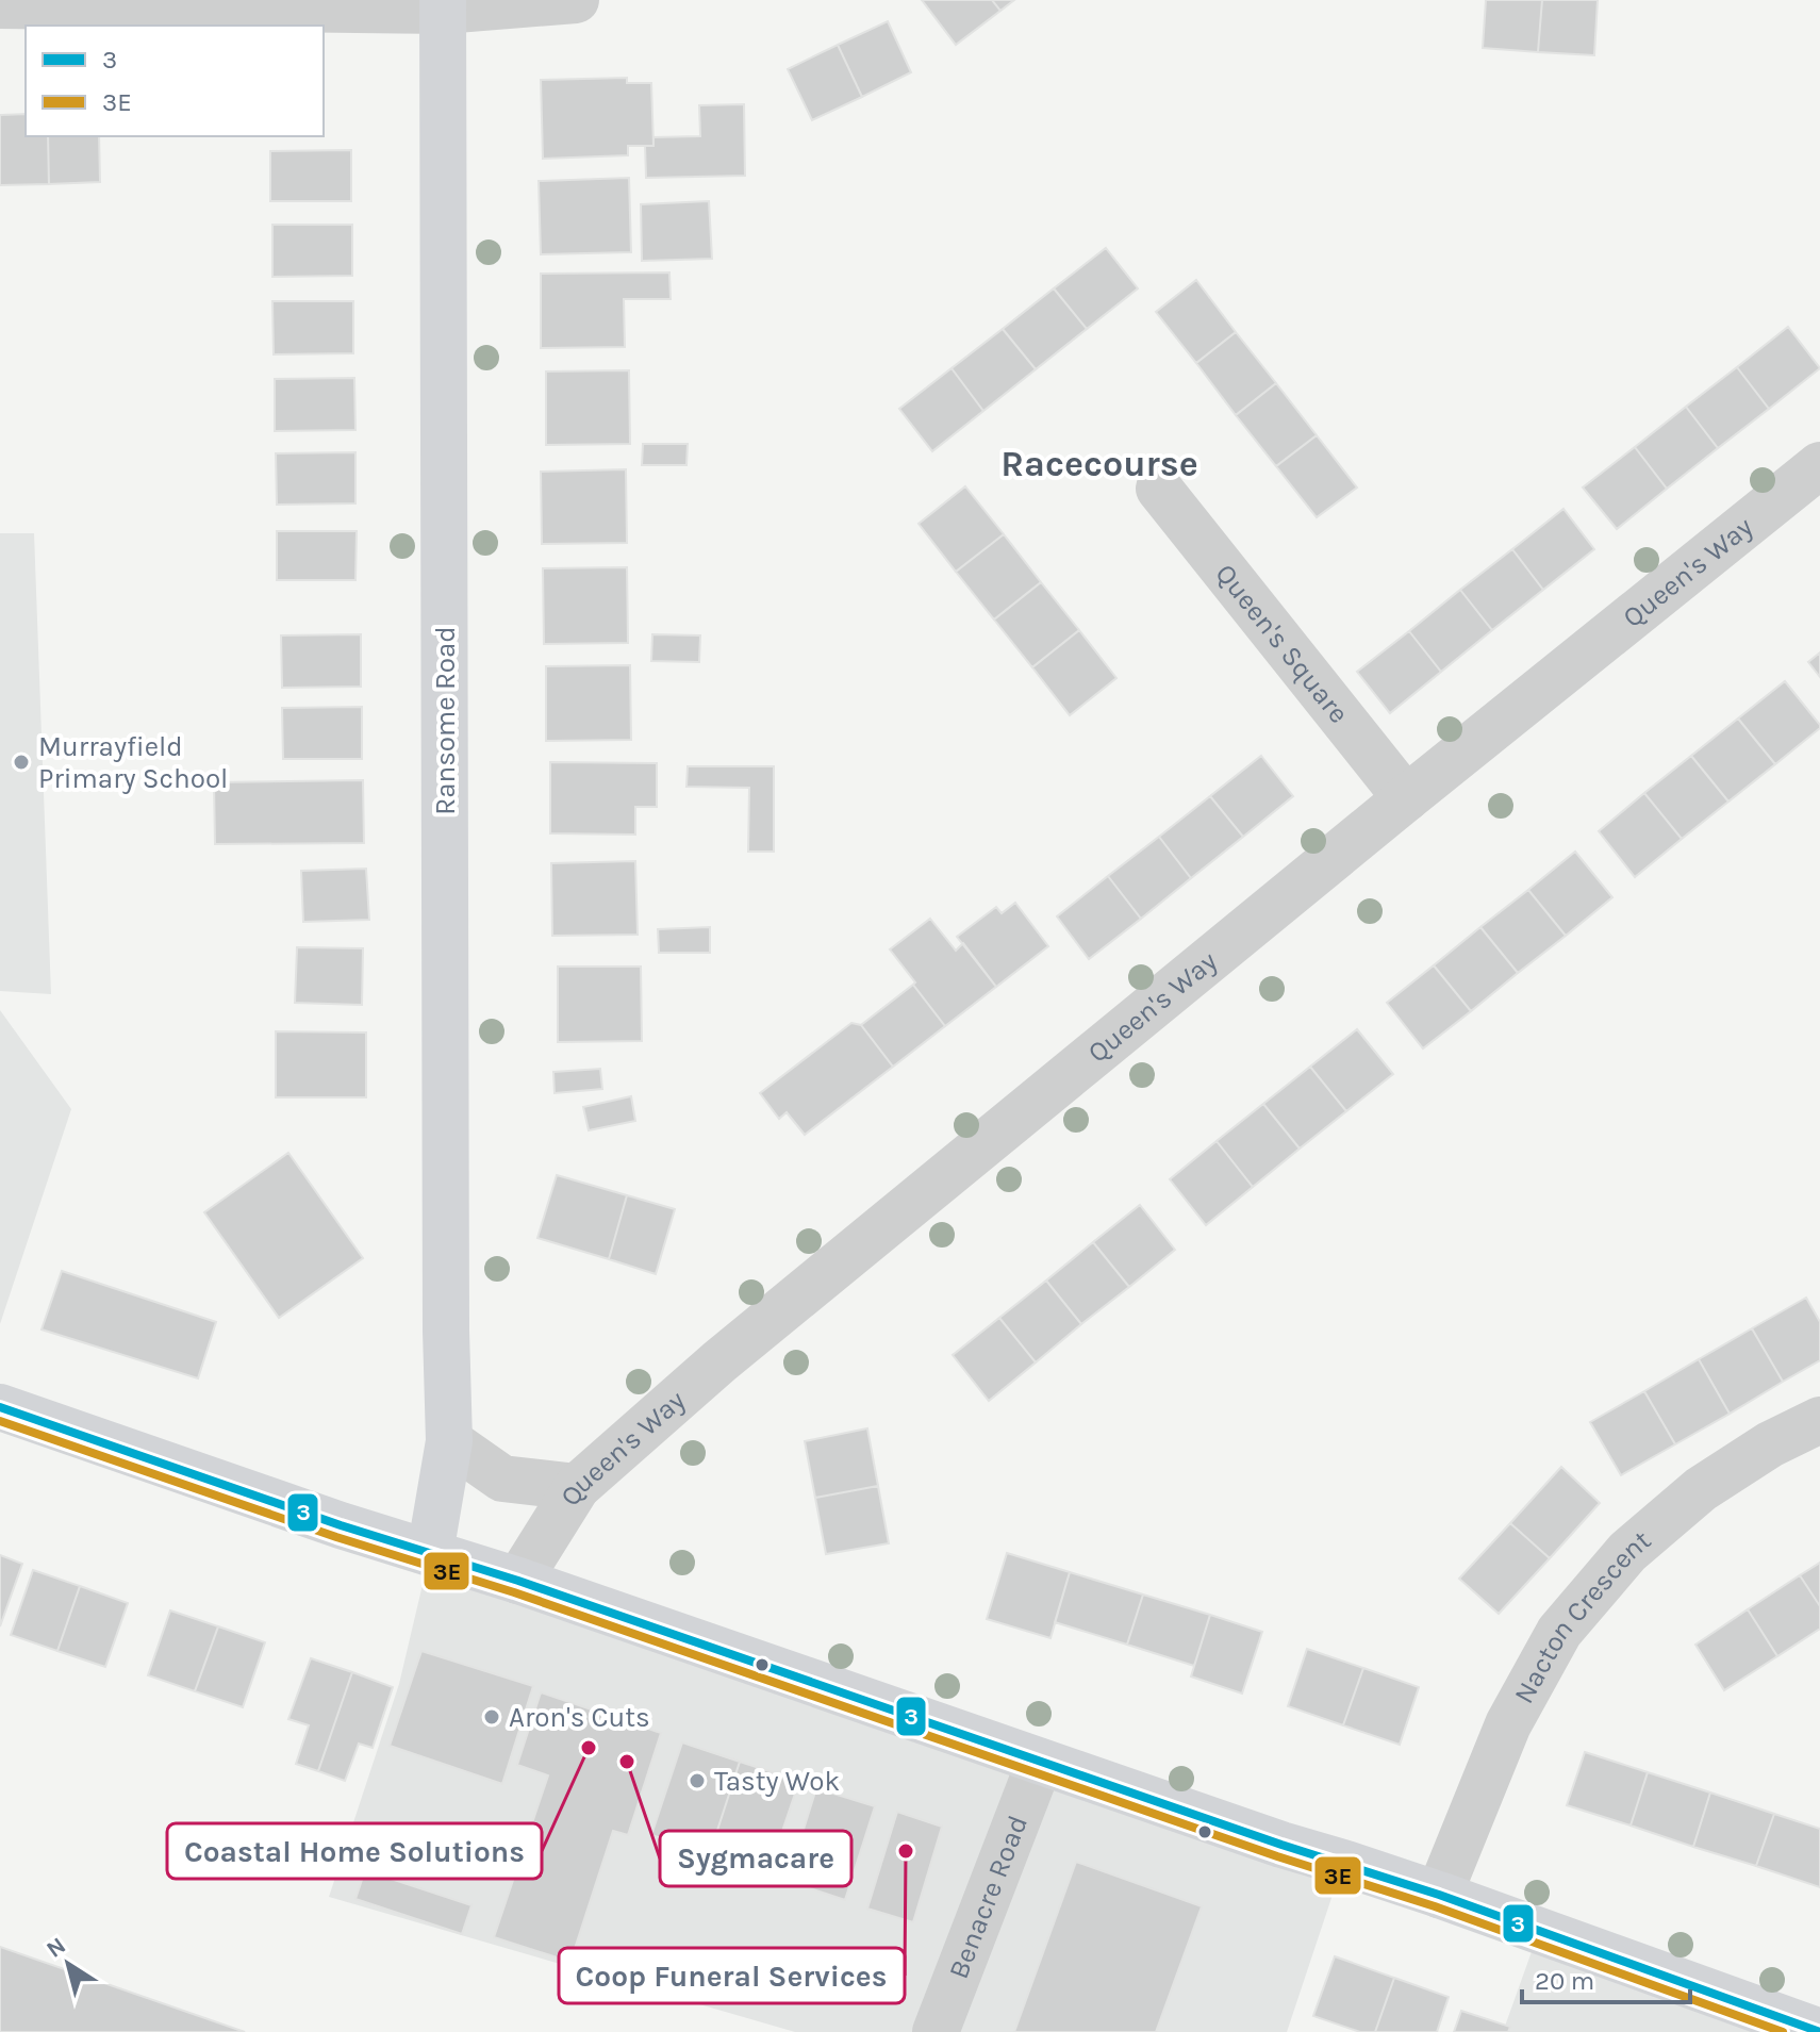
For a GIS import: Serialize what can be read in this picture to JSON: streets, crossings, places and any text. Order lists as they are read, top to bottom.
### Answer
{
  "streets": {
    "street": [
      "Queen's Way",
      "Queen's Square",
      "Ransome Road",
      "Nacton Crescent",
      "Benacre Road"
    ]
  },
  "crossings": [
    ["Queen's Way", "Queen's Square"]
  ],
  "districts": ["Racecourse"],
  "places": [
    "Murrayfield Primary School",
    "Aron's Cuts",
    "Coastal Home Solutions",
    "Sygmacare",
    "Tasty Wok",
    "Coop Funeral Services"
  ],
  "lines": ["transit line 3", "transit line 3E"],
  "legend": ["3", "3E"],
  "scale_bar": "20 m",
  "north": "top left"
}
